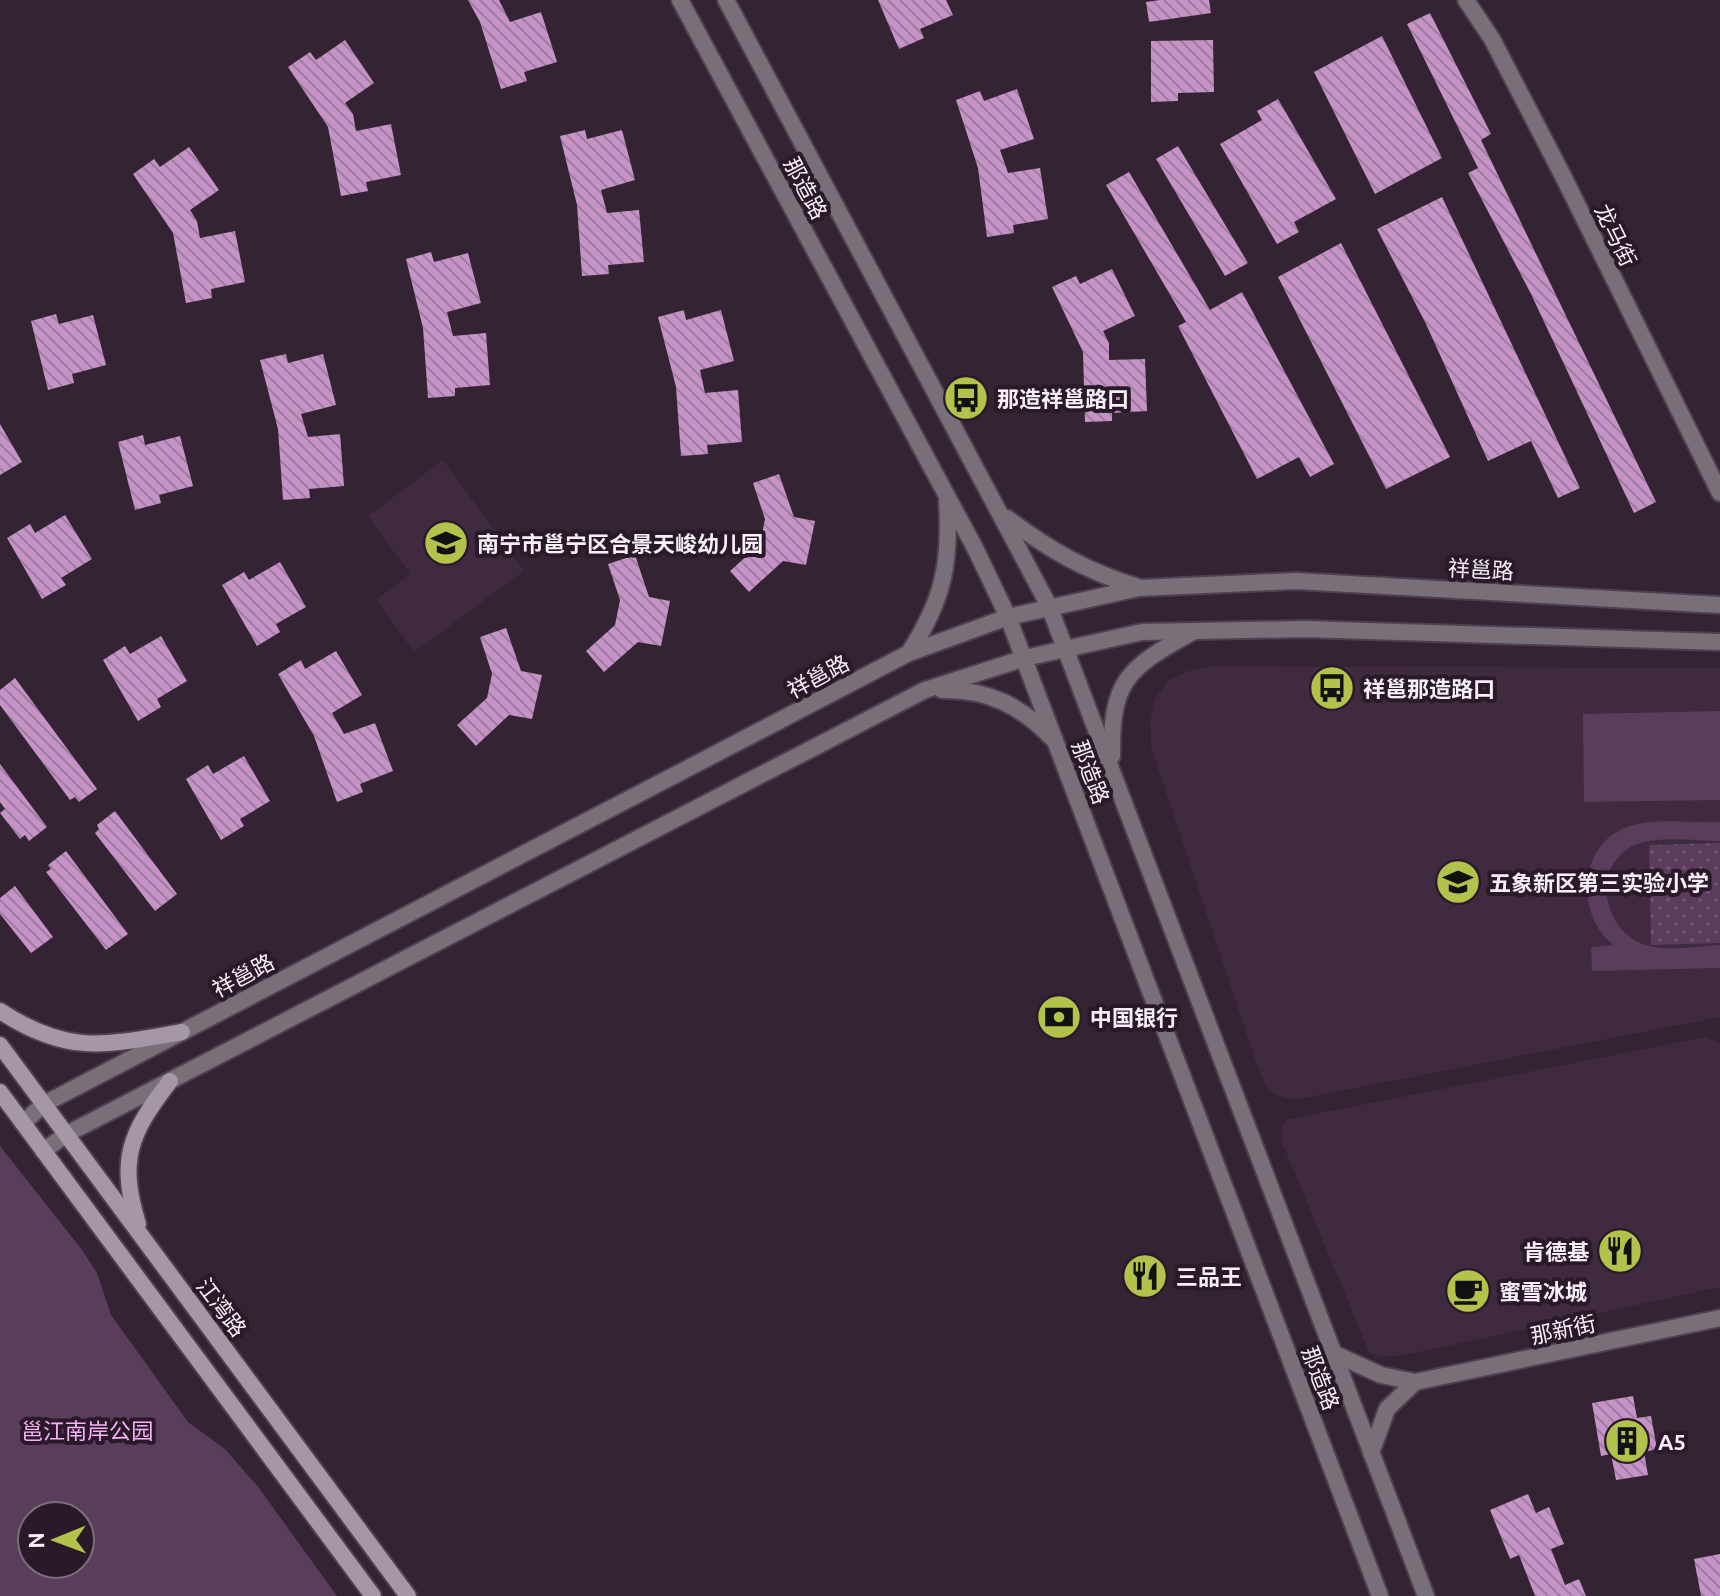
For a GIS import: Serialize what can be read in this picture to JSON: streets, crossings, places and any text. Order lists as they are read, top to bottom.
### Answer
{
  "streets": {
    "main road": ["江湾路"],
    "street": [
      "那造路",
      "龙马街",
      "祥邕路",
      "那新街"
    ]
  },
  "crossings": [
    ["那造路", "祥邕路"],
    ["祥邕路", "江湾路"]
  ],
  "parks": ["邕江南岸公园"],
  "places": {
    "bus stop": ["那造祥邕路口", "祥邕那造路口"],
    "school or university": ["南宁市邕宁区合景天峻幼儿园", "五象新区第三实验小学"],
    "bank": ["中国银行"],
    "restaurant": ["肯德基", "三品王"],
    "cafe": ["蜜雪冰城"],
    "building": ["A5"]
  },
  "north": "left"
}
